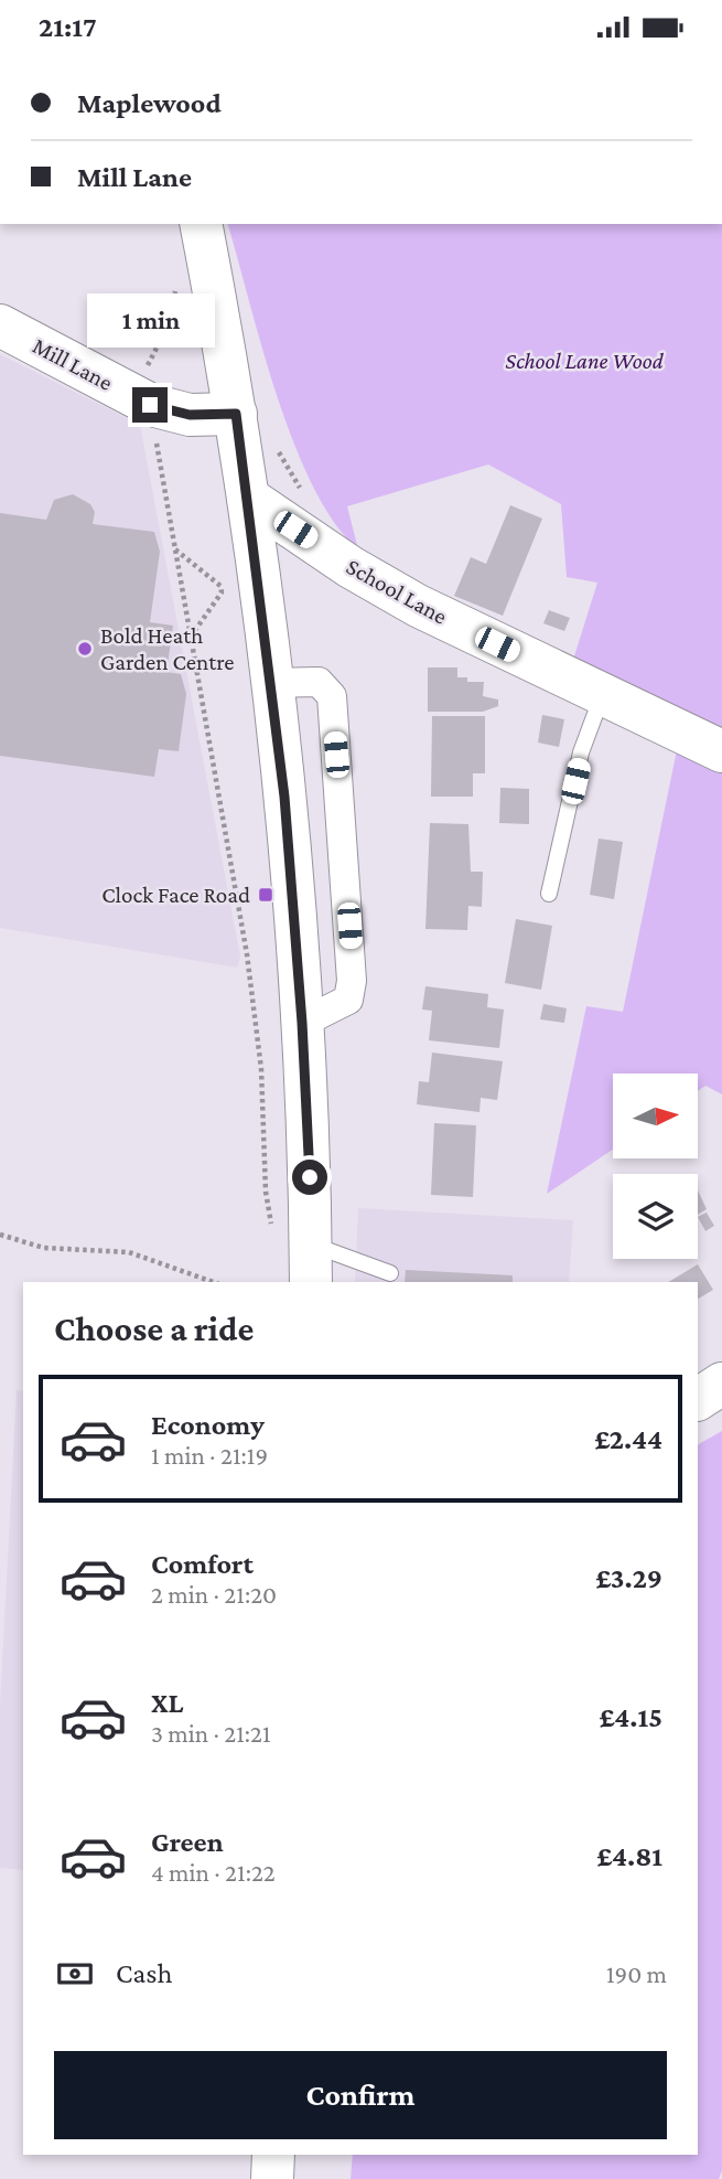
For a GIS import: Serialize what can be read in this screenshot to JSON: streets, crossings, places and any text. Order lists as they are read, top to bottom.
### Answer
{
  "streets": {
    "main road": ["Mill Lane", "School Lane"]
  },
  "parks": ["School Lane Wood"],
  "places": {
    "other": ["Bold Heath Garden Centre"],
    "transit": ["Clock Face Road"]
  },
  "north": "right",
  "page": {
    "status": "21:17",
    "banner": ["Maplewood", "Mill Lane"],
    "bubble": "1 min",
    "heading": "Choose a ride",
    "list": [
      {
        "name": "Economy",
        "note": "1 min · 21:19",
        "value": "£2.44"
      },
      {
        "name": "Comfort",
        "note": "2 min · 21:20",
        "value": "£3.29"
      },
      {
        "name": "XL",
        "note": "3 min · 21:21",
        "value": "£4.15"
      },
      {
        "name": "Green",
        "note": "4 min · 21:22",
        "value": "£4.81"
      }
    ],
    "pay": ["Cash", "190 m"],
    "buttons": "Confirm"
  }
}
